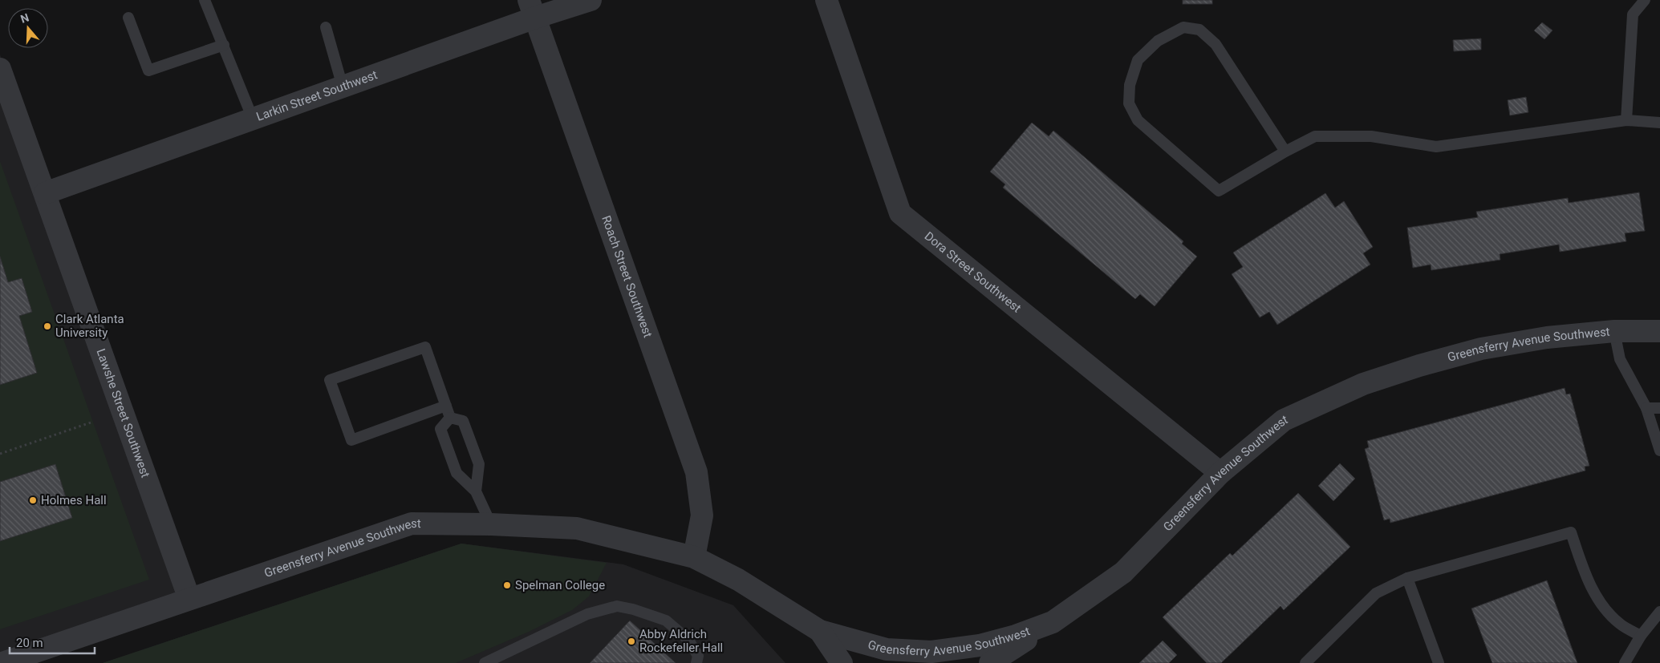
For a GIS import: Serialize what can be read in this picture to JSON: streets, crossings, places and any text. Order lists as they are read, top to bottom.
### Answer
{
  "streets": {
    "street": [
      "Larkin Street Southwest",
      "Dora Street Southwest",
      "Roach Street Southwest",
      "Greensferry Avenue Southwest",
      "Lawshe Street Southwest"
    ]
  },
  "crossings": [
    ["Larkin Street Southwest", "Roach Street Southwest"],
    ["Larkin Street Southwest", "Lawshe Street Southwest"],
    ["Dora Street Southwest", "Greensferry Avenue Southwest"],
    ["Roach Street Southwest", "Greensferry Avenue Southwest"],
    ["Greensferry Avenue Southwest", "Lawshe Street Southwest"]
  ],
  "places": [
    "Clark Atlanta University",
    "Holmes Hall",
    "Spelman College",
    "Abby Aldrich Rockefeller Hall"
  ],
  "scale_bar": "20 m",
  "north": "top"
}
